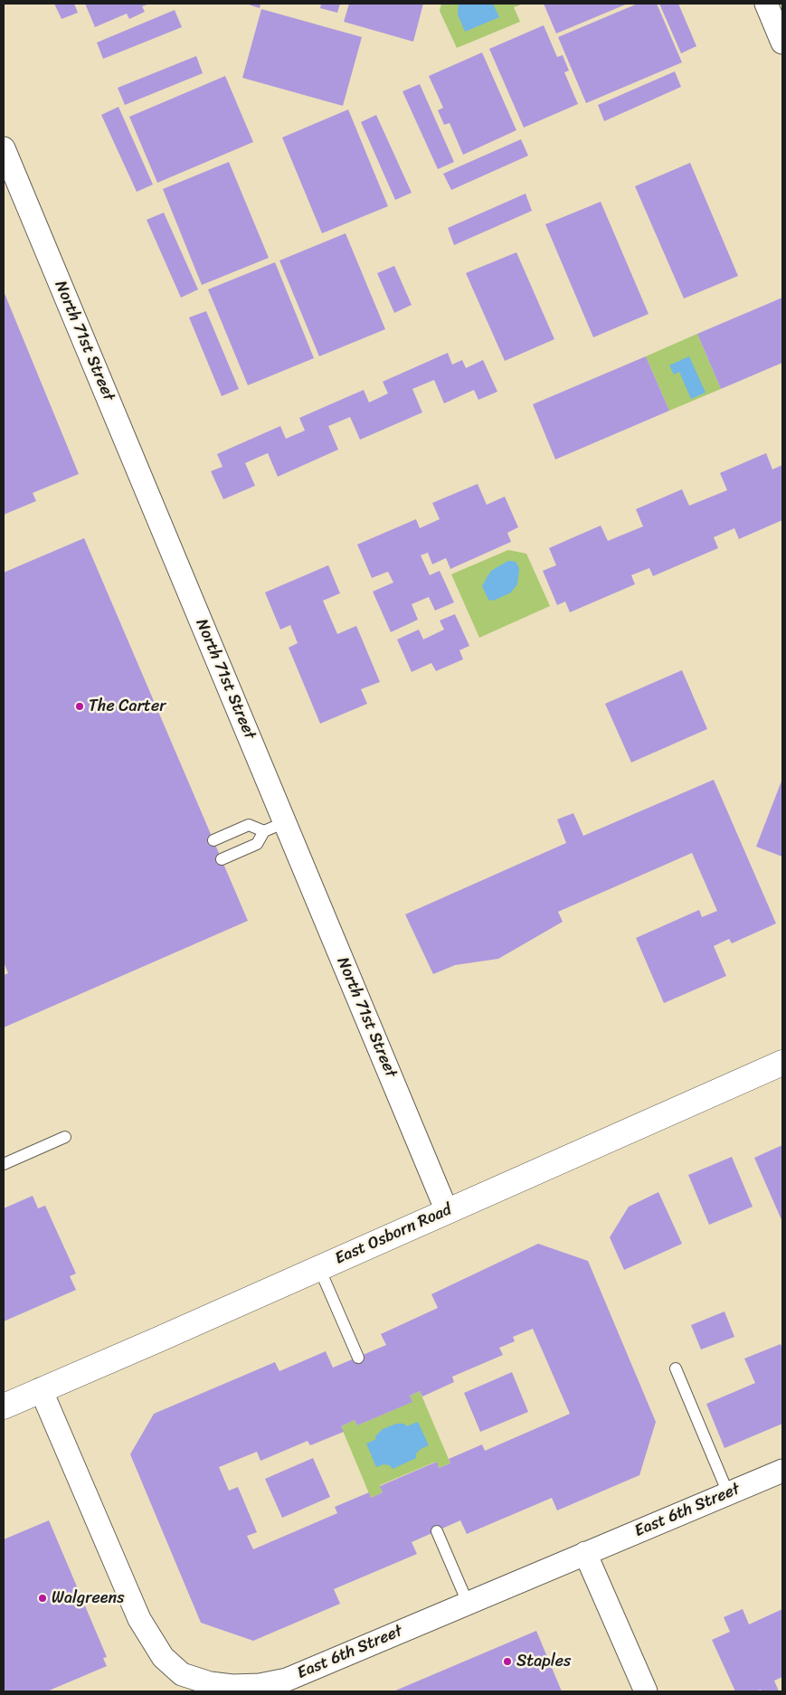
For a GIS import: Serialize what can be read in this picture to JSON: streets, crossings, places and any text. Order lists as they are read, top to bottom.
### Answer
{
  "streets": {
    "main road": ["East Osborn Road"],
    "street": ["North 71st Street", "East 6th Street"]
  },
  "crossings": [
    ["North 71st Street", "East Osborn Road"],
    ["East Osborn Road", "East 6th Street"]
  ],
  "places": ["The Carter", "Walgreens", "Staples"]
}
